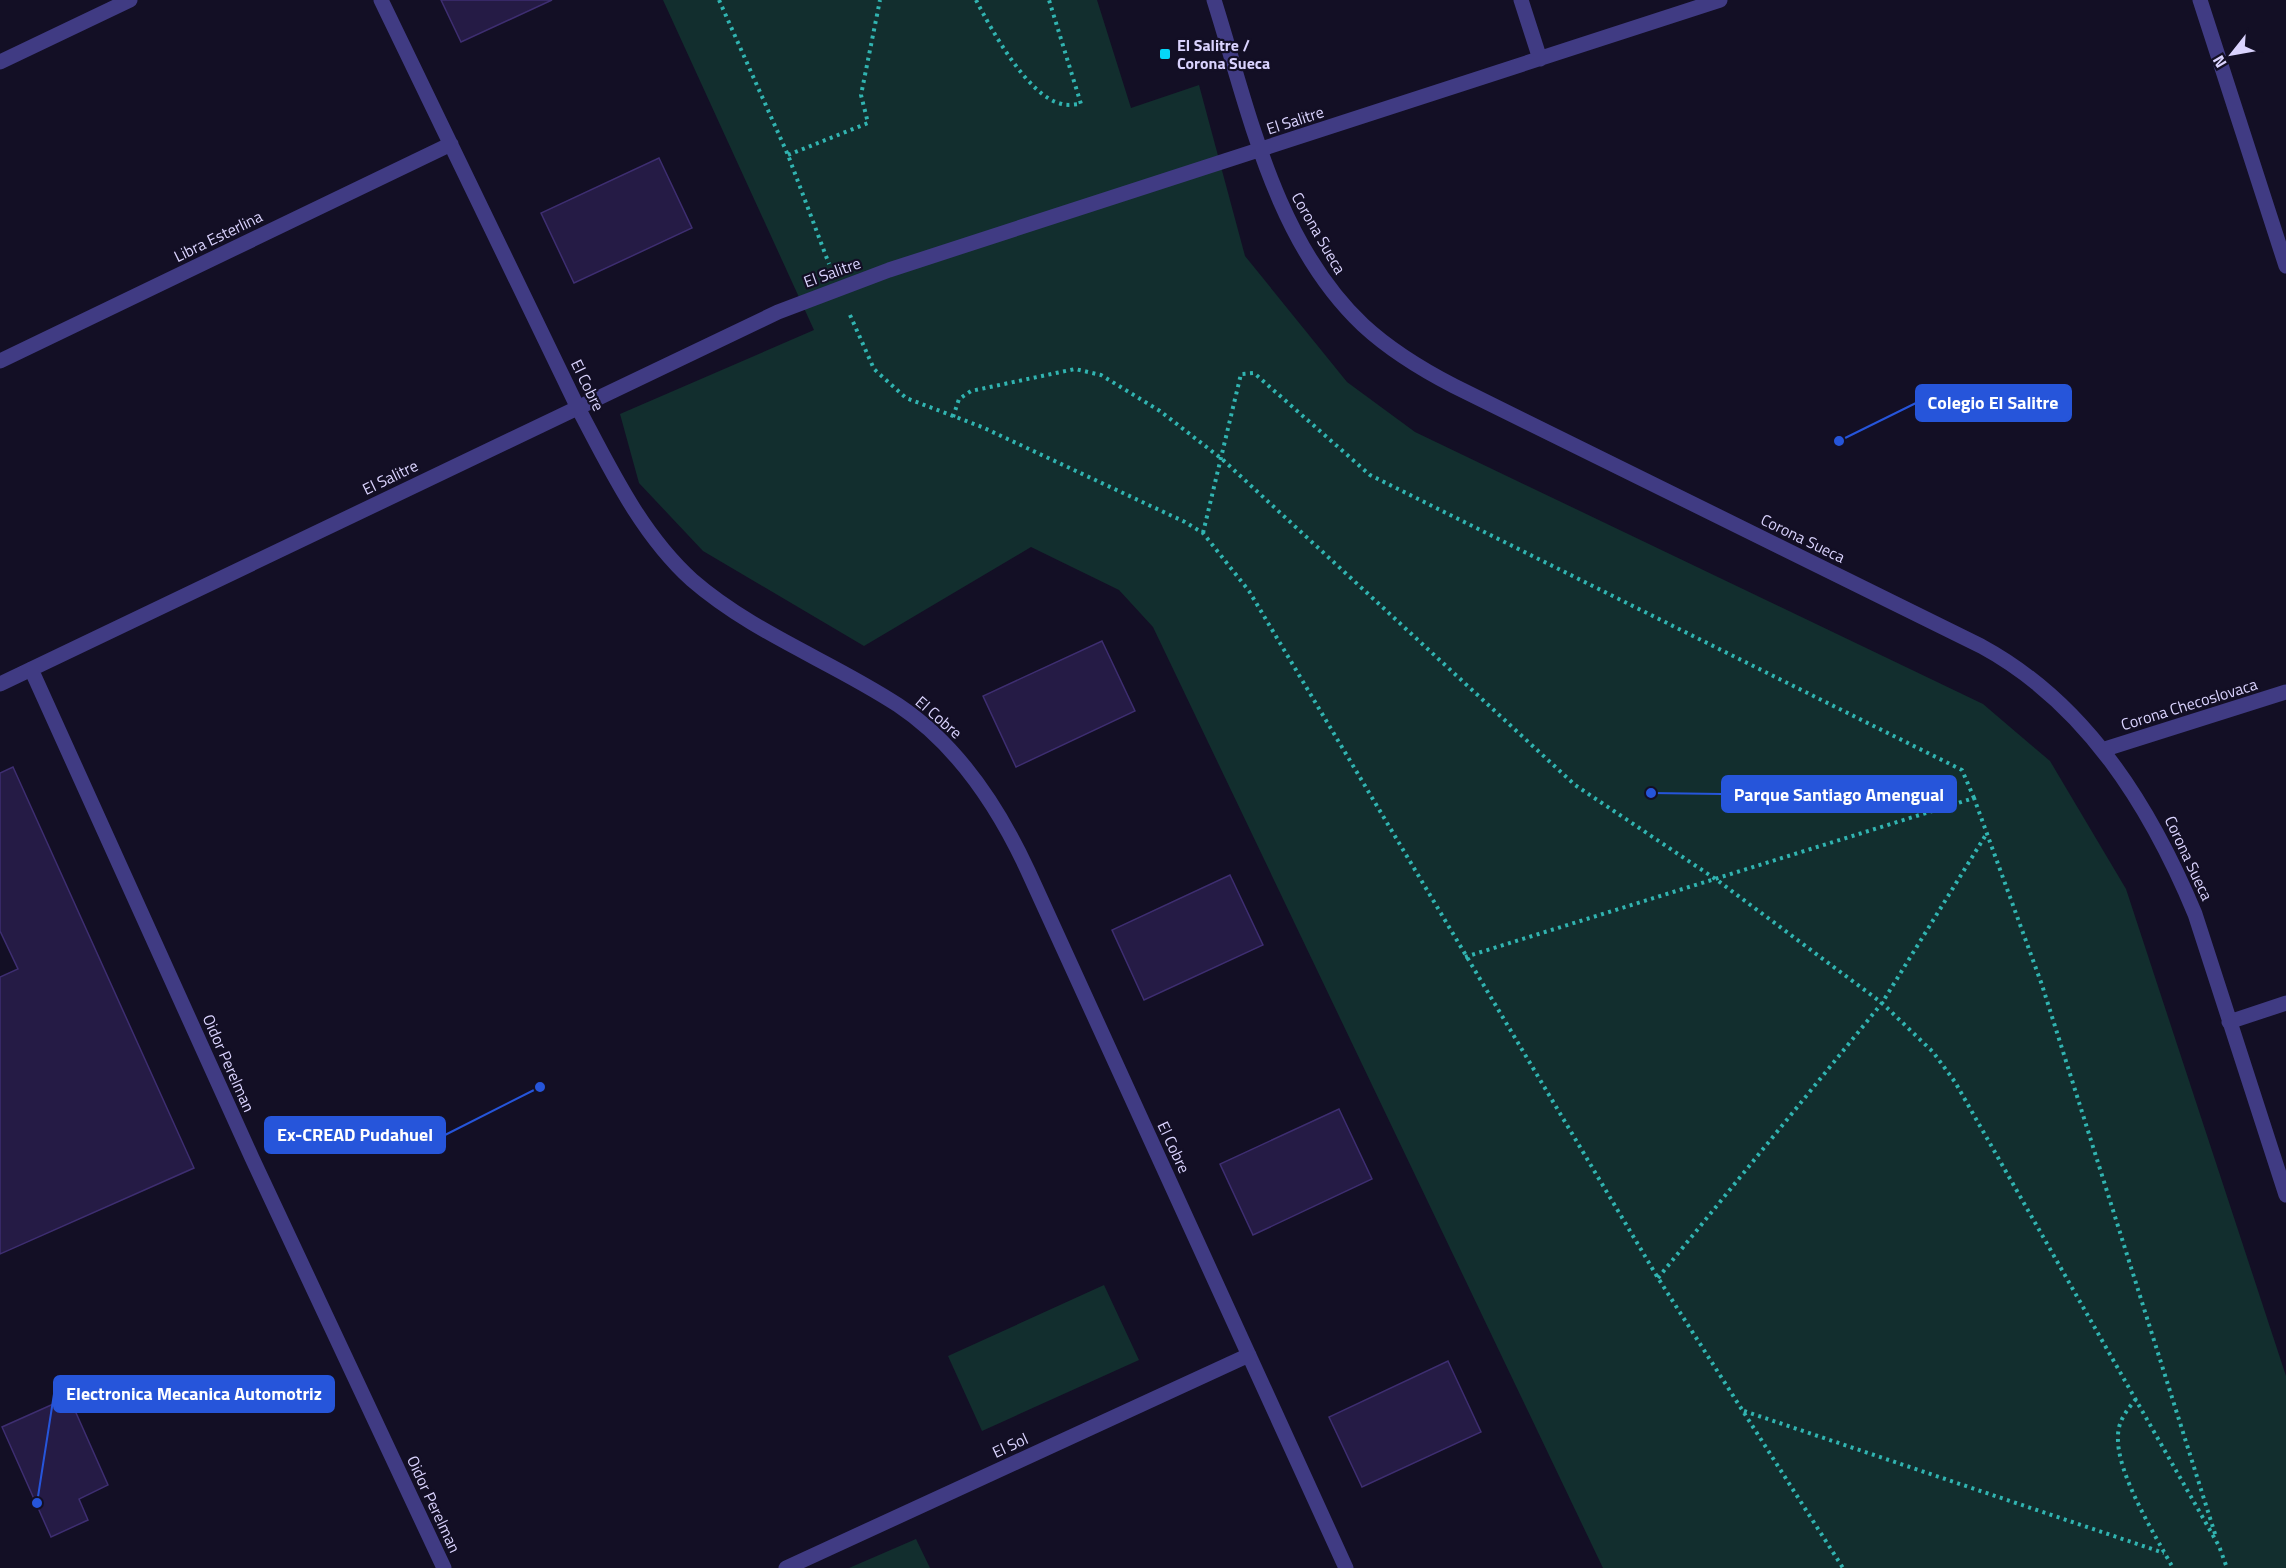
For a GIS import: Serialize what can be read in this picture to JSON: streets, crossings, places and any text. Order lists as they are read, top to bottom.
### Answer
{
  "streets": {
    "street": [
      "El Salitre",
      "Corona Sueca",
      "Libra Esterlina",
      "El Cobre",
      "Corona Checoslovaca",
      "Oidor Perelman",
      "El Sol"
    ]
  },
  "crossings": [
    ["El Salitre", "Corona Sueca"],
    ["El Salitre", "El Cobre"],
    ["El Salitre", "Oidor Perelman"],
    ["Corona Sueca", "Corona Checoslovaca"],
    ["Libra Esterlina", "El Cobre"],
    ["El Cobre", "El Sol"]
  ],
  "places": {
    "transit": ["El Salitre / Corona Sueca"],
    "other": [
      "Colegio El Salitre",
      "Parque Santiago Amengual",
      "Ex-CREAD Pudahuel",
      "Electronica Mecanica Automotriz"
    ]
  },
  "north": "bottom left"
}
